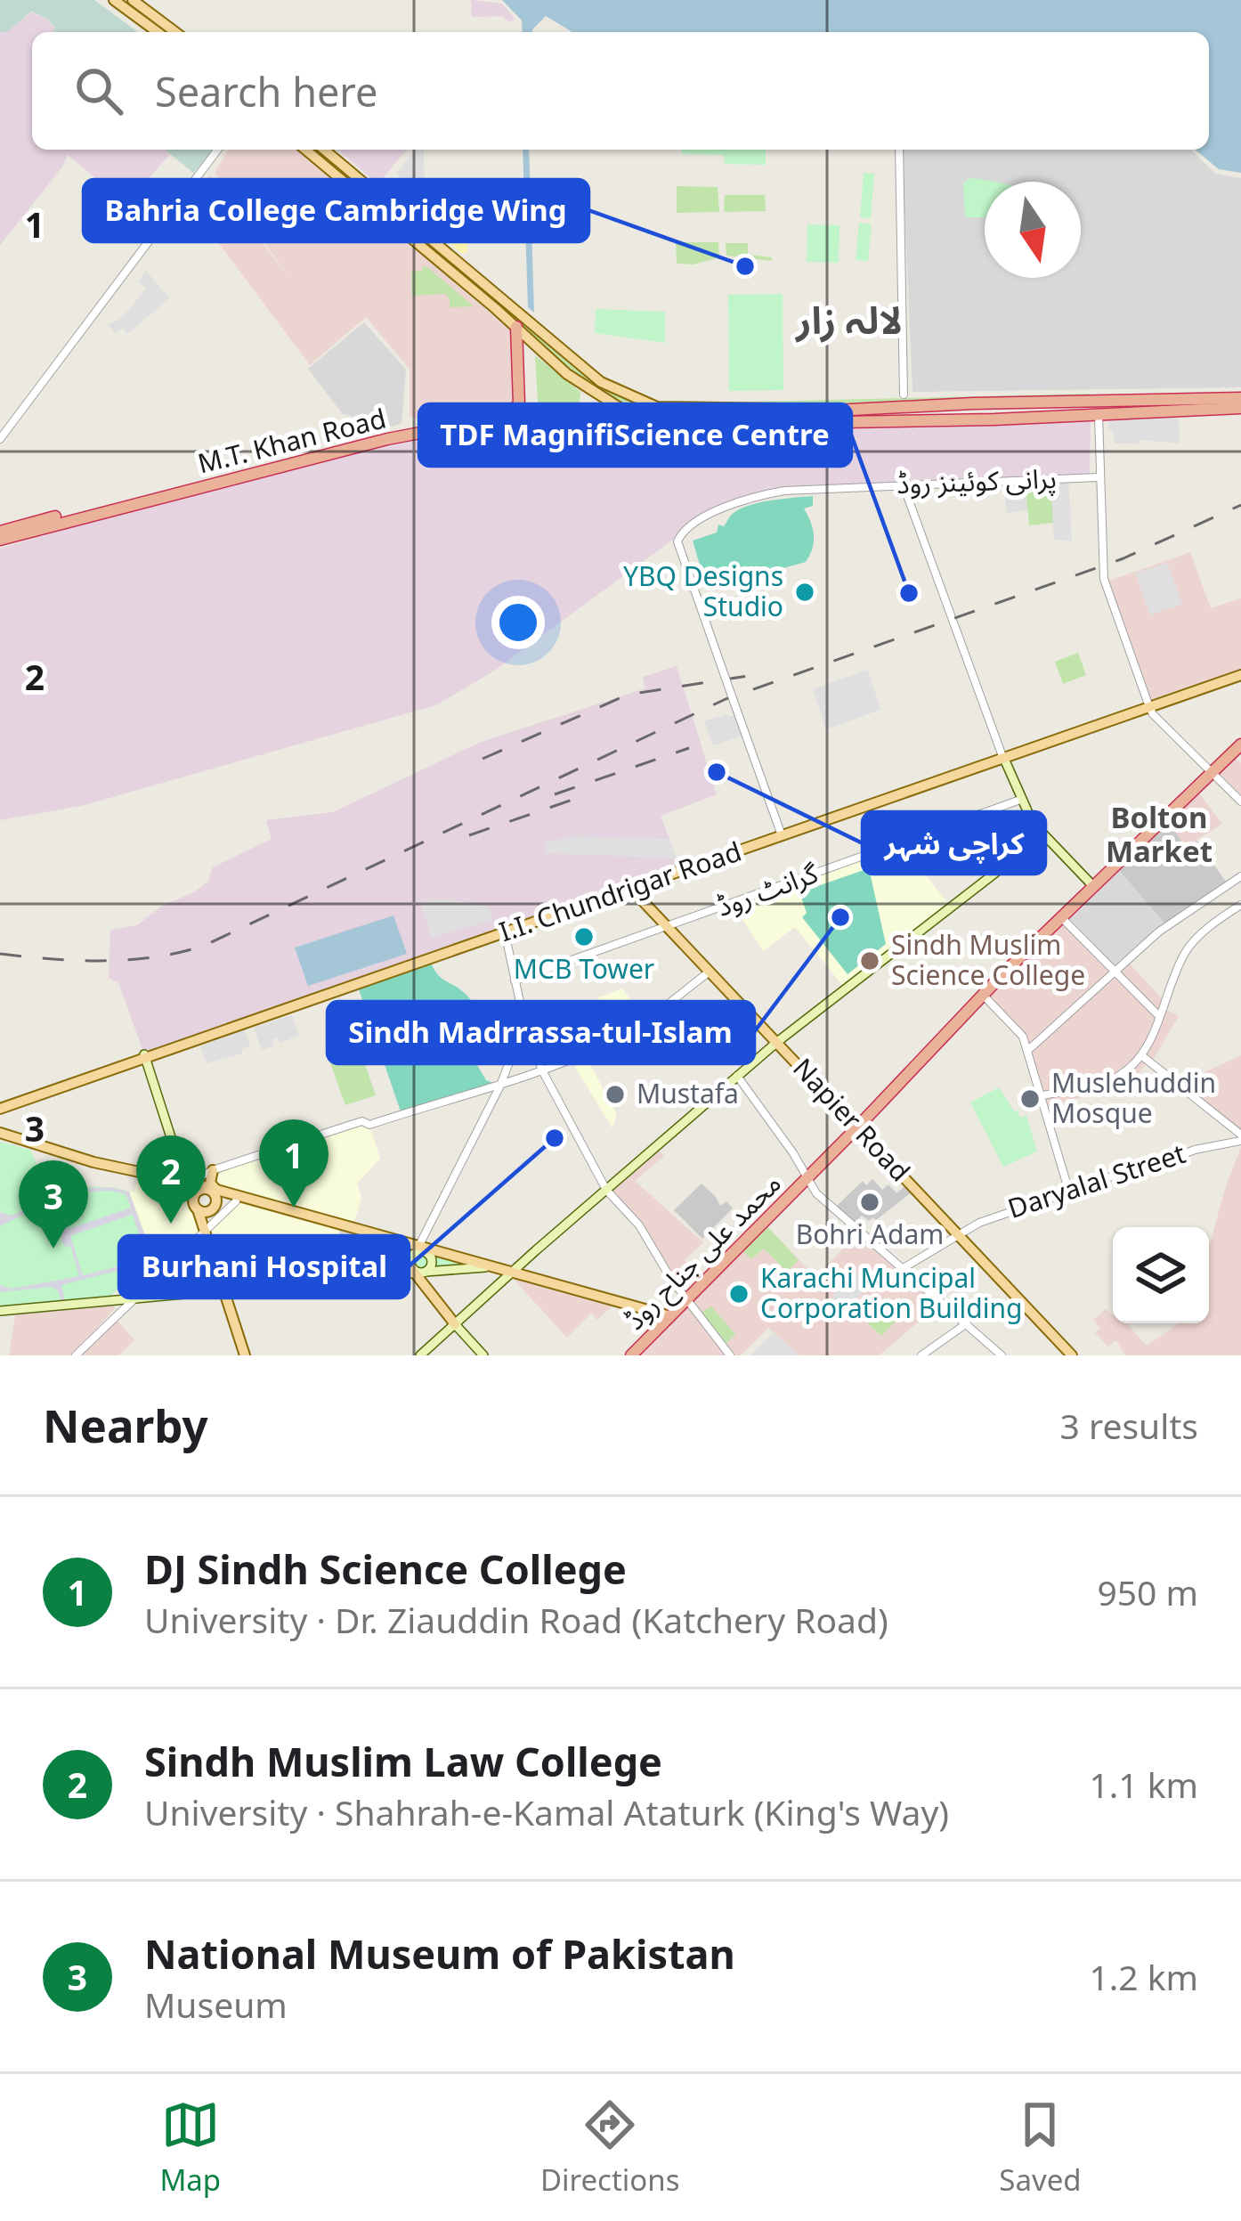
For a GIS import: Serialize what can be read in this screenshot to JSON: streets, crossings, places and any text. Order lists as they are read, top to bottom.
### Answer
{
  "streets": {
    "highway": ["M.T. Khan Road", "محمد علی جناح روڈ"],
    "main road": ["I.I. Chundrigar Road", "Napier Road"],
    "street": ["پرانی کوئینز روڈ", "گرانٹ روڈ", "Daryalal Street"]
  },
  "crossings": [
    ["پرانی کوئینز روڈ", "I.I. Chundrigar Road"],
    ["گرانٹ روڈ", "Napier Road"],
    ["I.I. Chundrigar Road", "Napier Road"],
    ["Napier Road", "Daryalal Street"],
    ["Napier Road", "محمد علی جناح روڈ"]
  ],
  "districts": ["لالہ زار", "Bolton Market"],
  "places": [
    "Bahria College Cambridge Wing",
    "YBQ Designs Studio",
    "TDF MagnifiScience Centre",
    "کراچی شہر",
    "Sindh Madrrassa-tul-Islam",
    "MCB Tower",
    "Sindh Muslim Science College",
    "Mustafa",
    "Muslehuddin Mosque",
    "Burhani Hospital",
    "Bohri Adam",
    "Karachi Muncipal Corporation Building"
  ],
  "north": "bottom",
  "page": {
    "search": "Search here",
    "pins": ["1", "2", "3"],
    "heading": ["Nearby", "3 results"],
    "list": [
      {
        "mark": "1",
        "name": "DJ Sindh Science College",
        "note": "University · Dr. Ziauddin Road (Katchery Road)",
        "value": "950 m"
      },
      {
        "mark": "2",
        "name": "Sindh Muslim Law College",
        "note": "University · Shahrah-e-Kamal Ataturk (King's Way)",
        "value": "1.1 km"
      },
      {
        "mark": "3",
        "name": "National Museum of Pakistan",
        "note": "Museum",
        "value": "1.2 km"
      }
    ],
    "nav": ["Map", "Directions", "Saved"]
  },
  "grid": {
    "rows": ["1", "2", "3"]
  }
}
